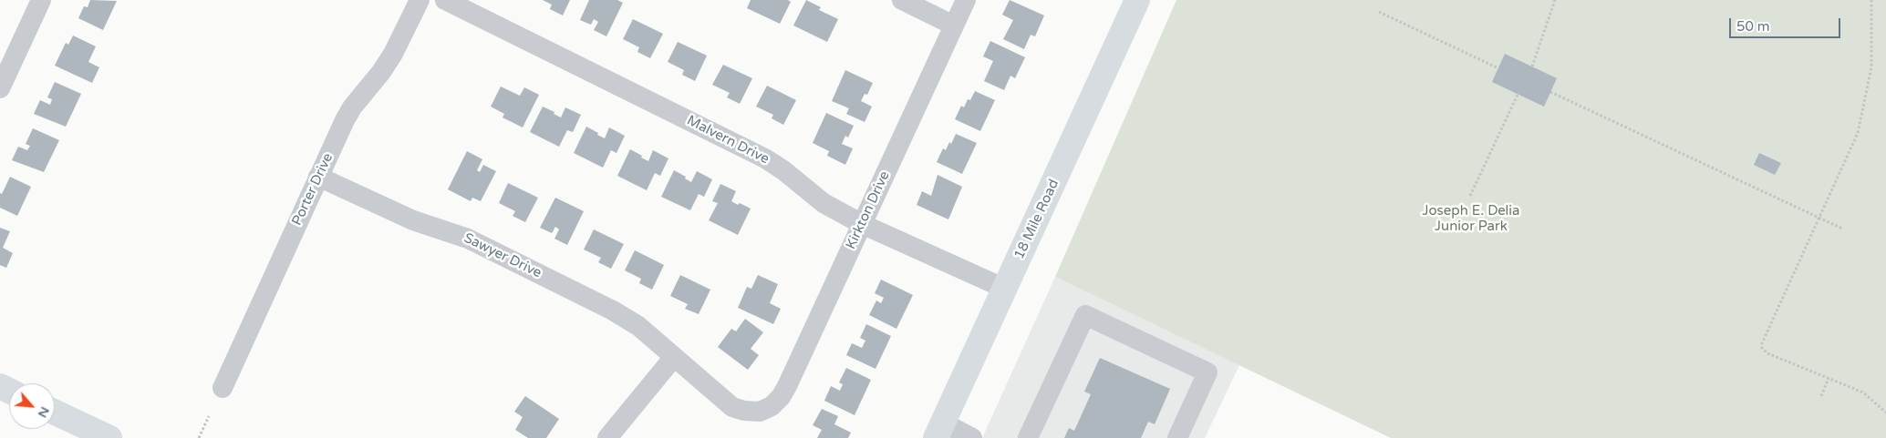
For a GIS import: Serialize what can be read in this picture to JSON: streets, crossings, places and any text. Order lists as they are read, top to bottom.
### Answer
{
  "streets": {
    "main road": ["18 Mile Road"],
    "street": [
      "Malvern Drive",
      "Porter Drive",
      "Kirkton Drive",
      "Sawyer Drive"
    ]
  },
  "crossings": [
    ["Malvern Drive", "Kirkton Drive"],
    ["Malvern Drive", "18 Mile Road"],
    ["Porter Drive", "Sawyer Drive"],
    ["Kirkton Drive", "Sawyer Drive"]
  ],
  "parks": ["Joseph E. Delia Junior Park"],
  "scale_bar": "50 m",
  "north": "bottom right"
}
